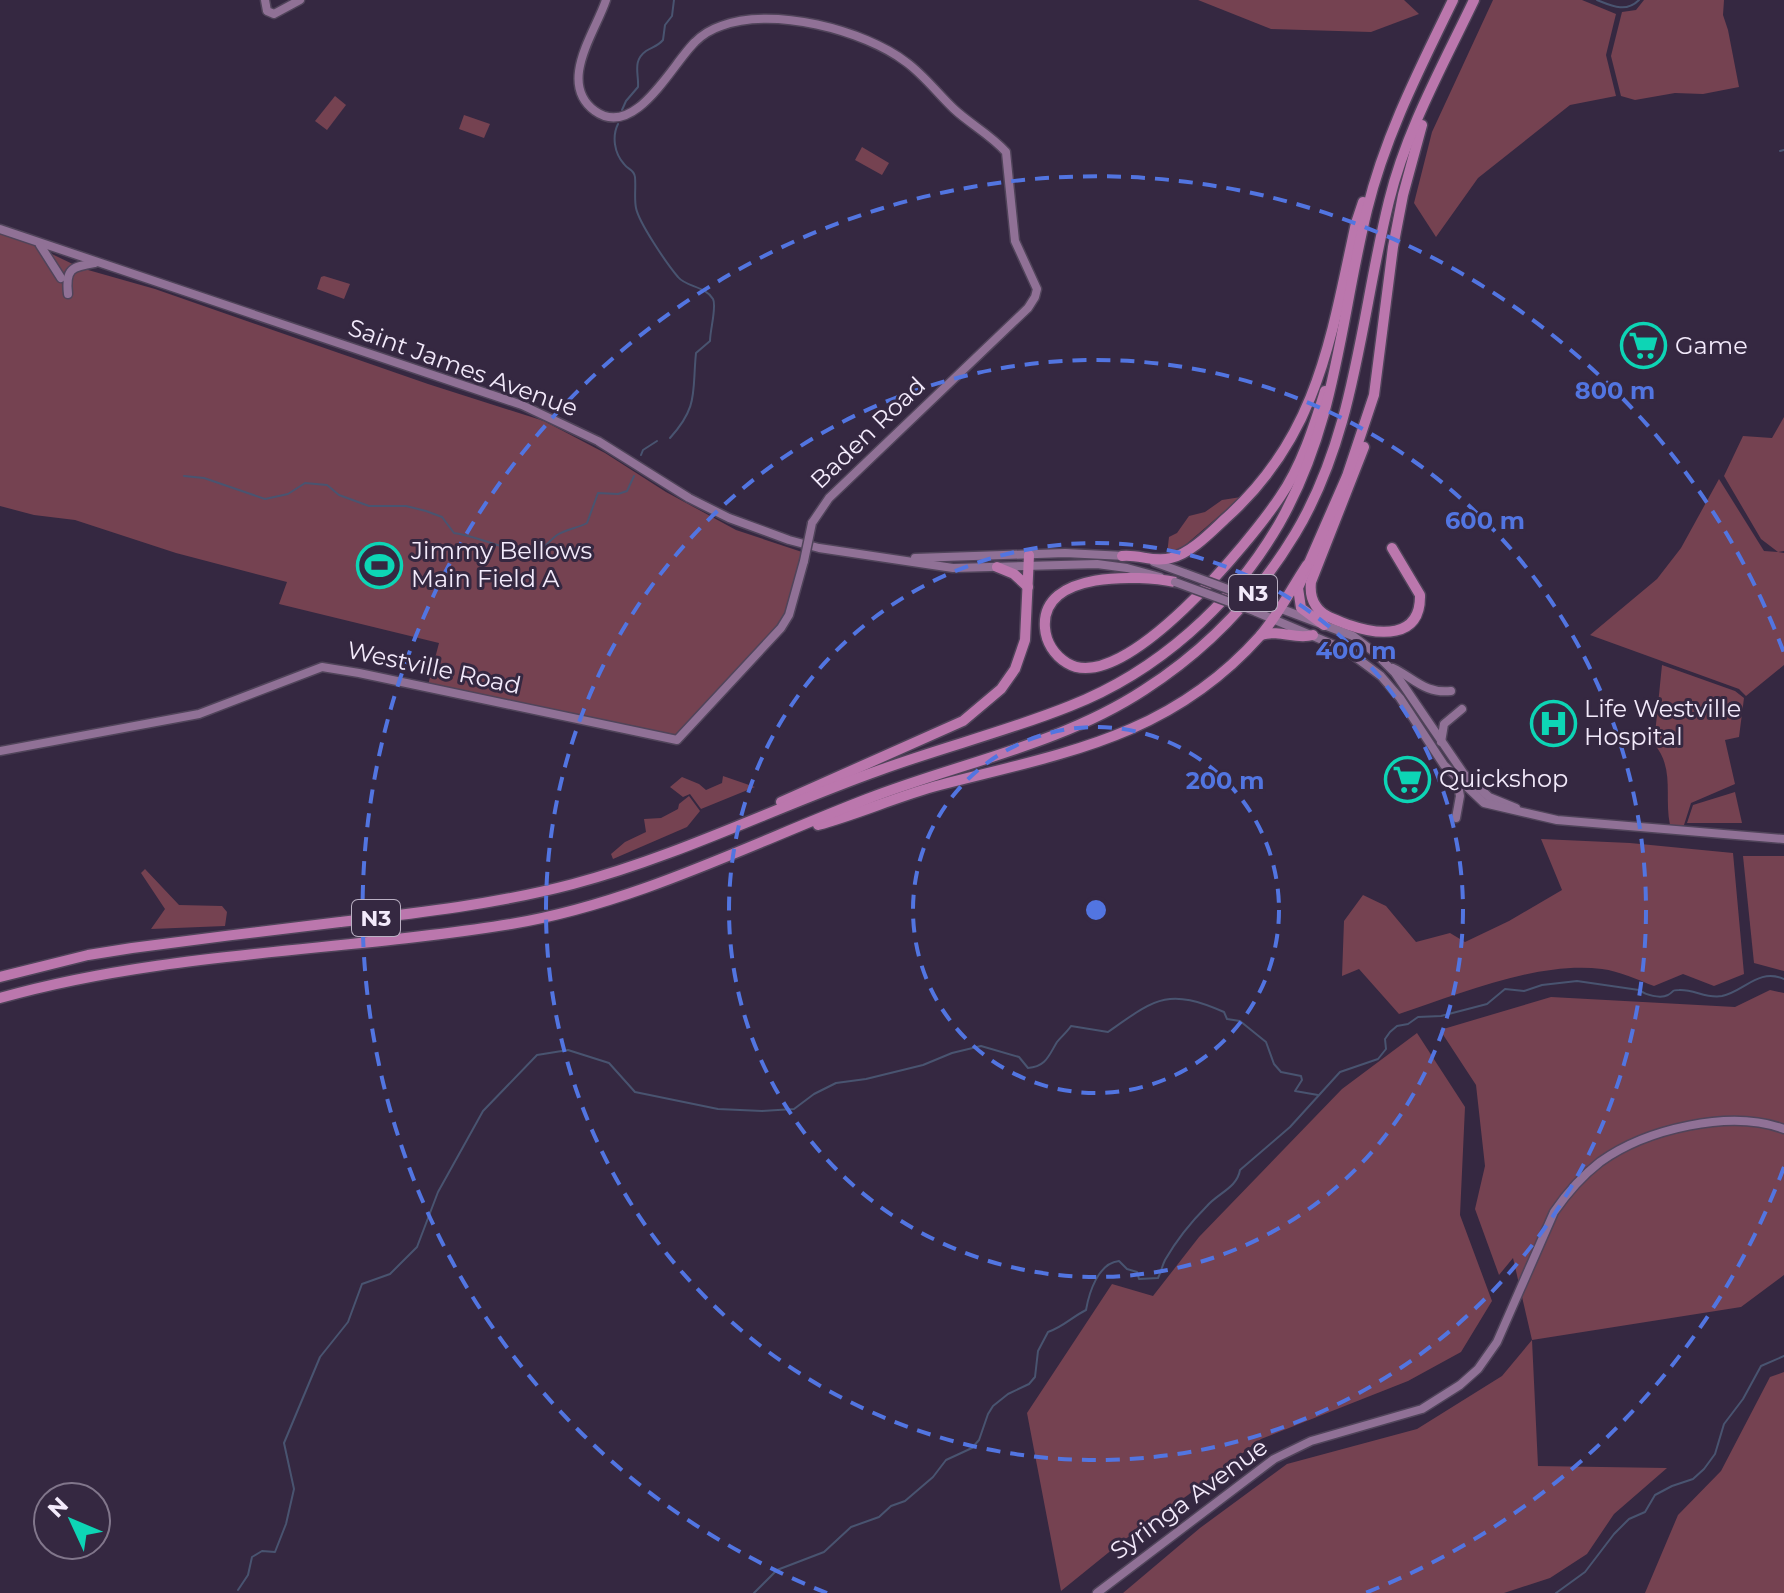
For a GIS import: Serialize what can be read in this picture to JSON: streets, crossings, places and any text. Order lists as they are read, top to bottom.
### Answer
{
  "streets": {
    "highway": ["N3"],
    "street": [
      "Saint James Avenue",
      "Baden Road",
      "Westville Road",
      "Syringa Avenue"
    ]
  },
  "crossings": [
    ["Baden Road", "Westville Road"]
  ],
  "places": {
    "supermarket": ["Game", "Quickshop"],
    "sports": ["Jimmy Bellows Main Field A"],
    "hospital": ["Life Westville Hospital"]
  },
  "north": "top left",
  "rings": [
    "800 m",
    "600 m",
    "400 m",
    "200 m"
  ]
}
